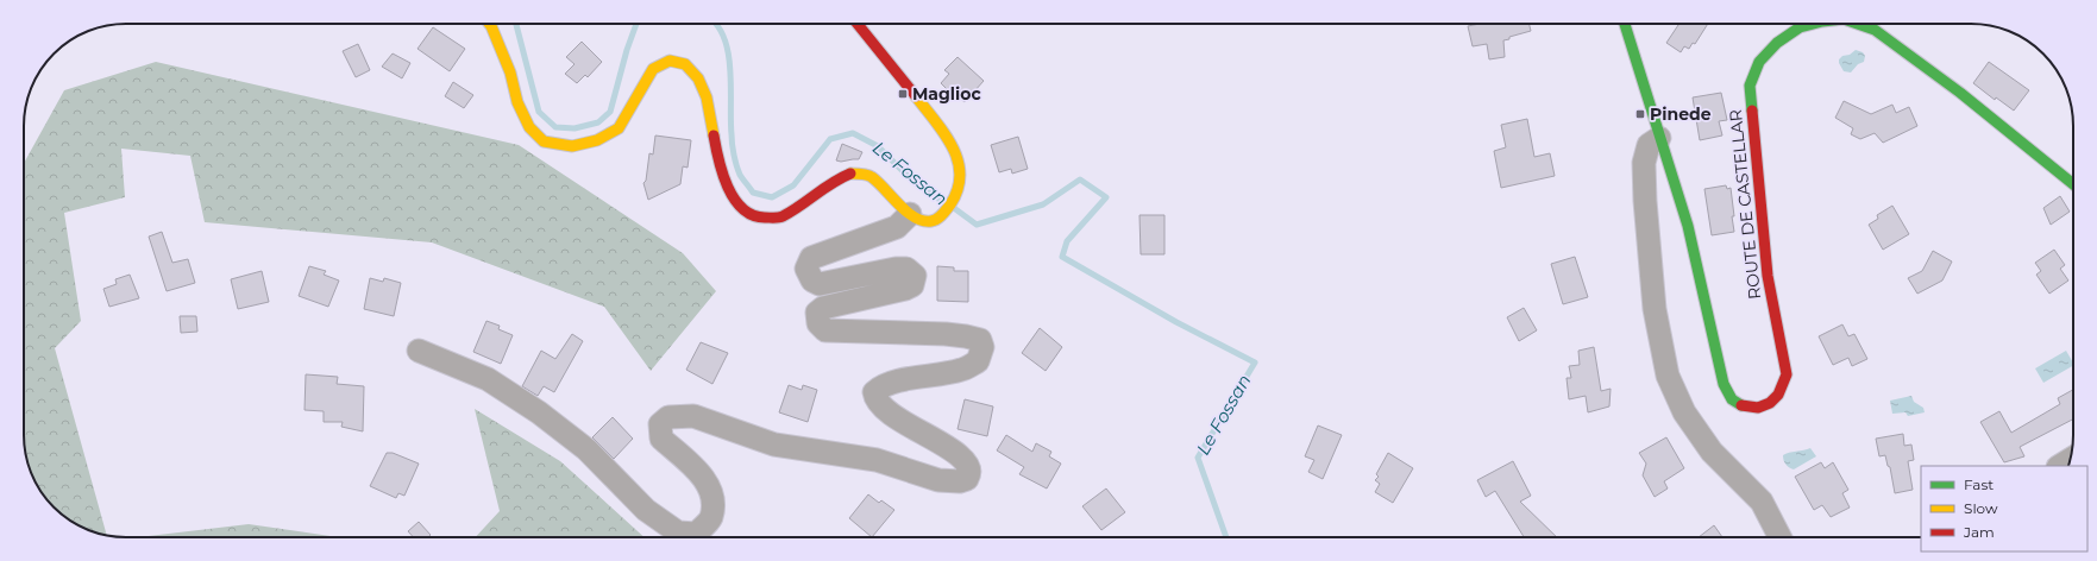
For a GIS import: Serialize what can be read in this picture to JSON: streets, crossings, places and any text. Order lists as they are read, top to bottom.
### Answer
{
  "streets": {
    "street": ["ROUTE DE CASTELLAR"]
  },
  "water": ["Le Fossan"],
  "places": {
    "transit": ["Maglioc", "Pinede"]
  },
  "legend": ["Fast", "Slow", "Jam"]
}
